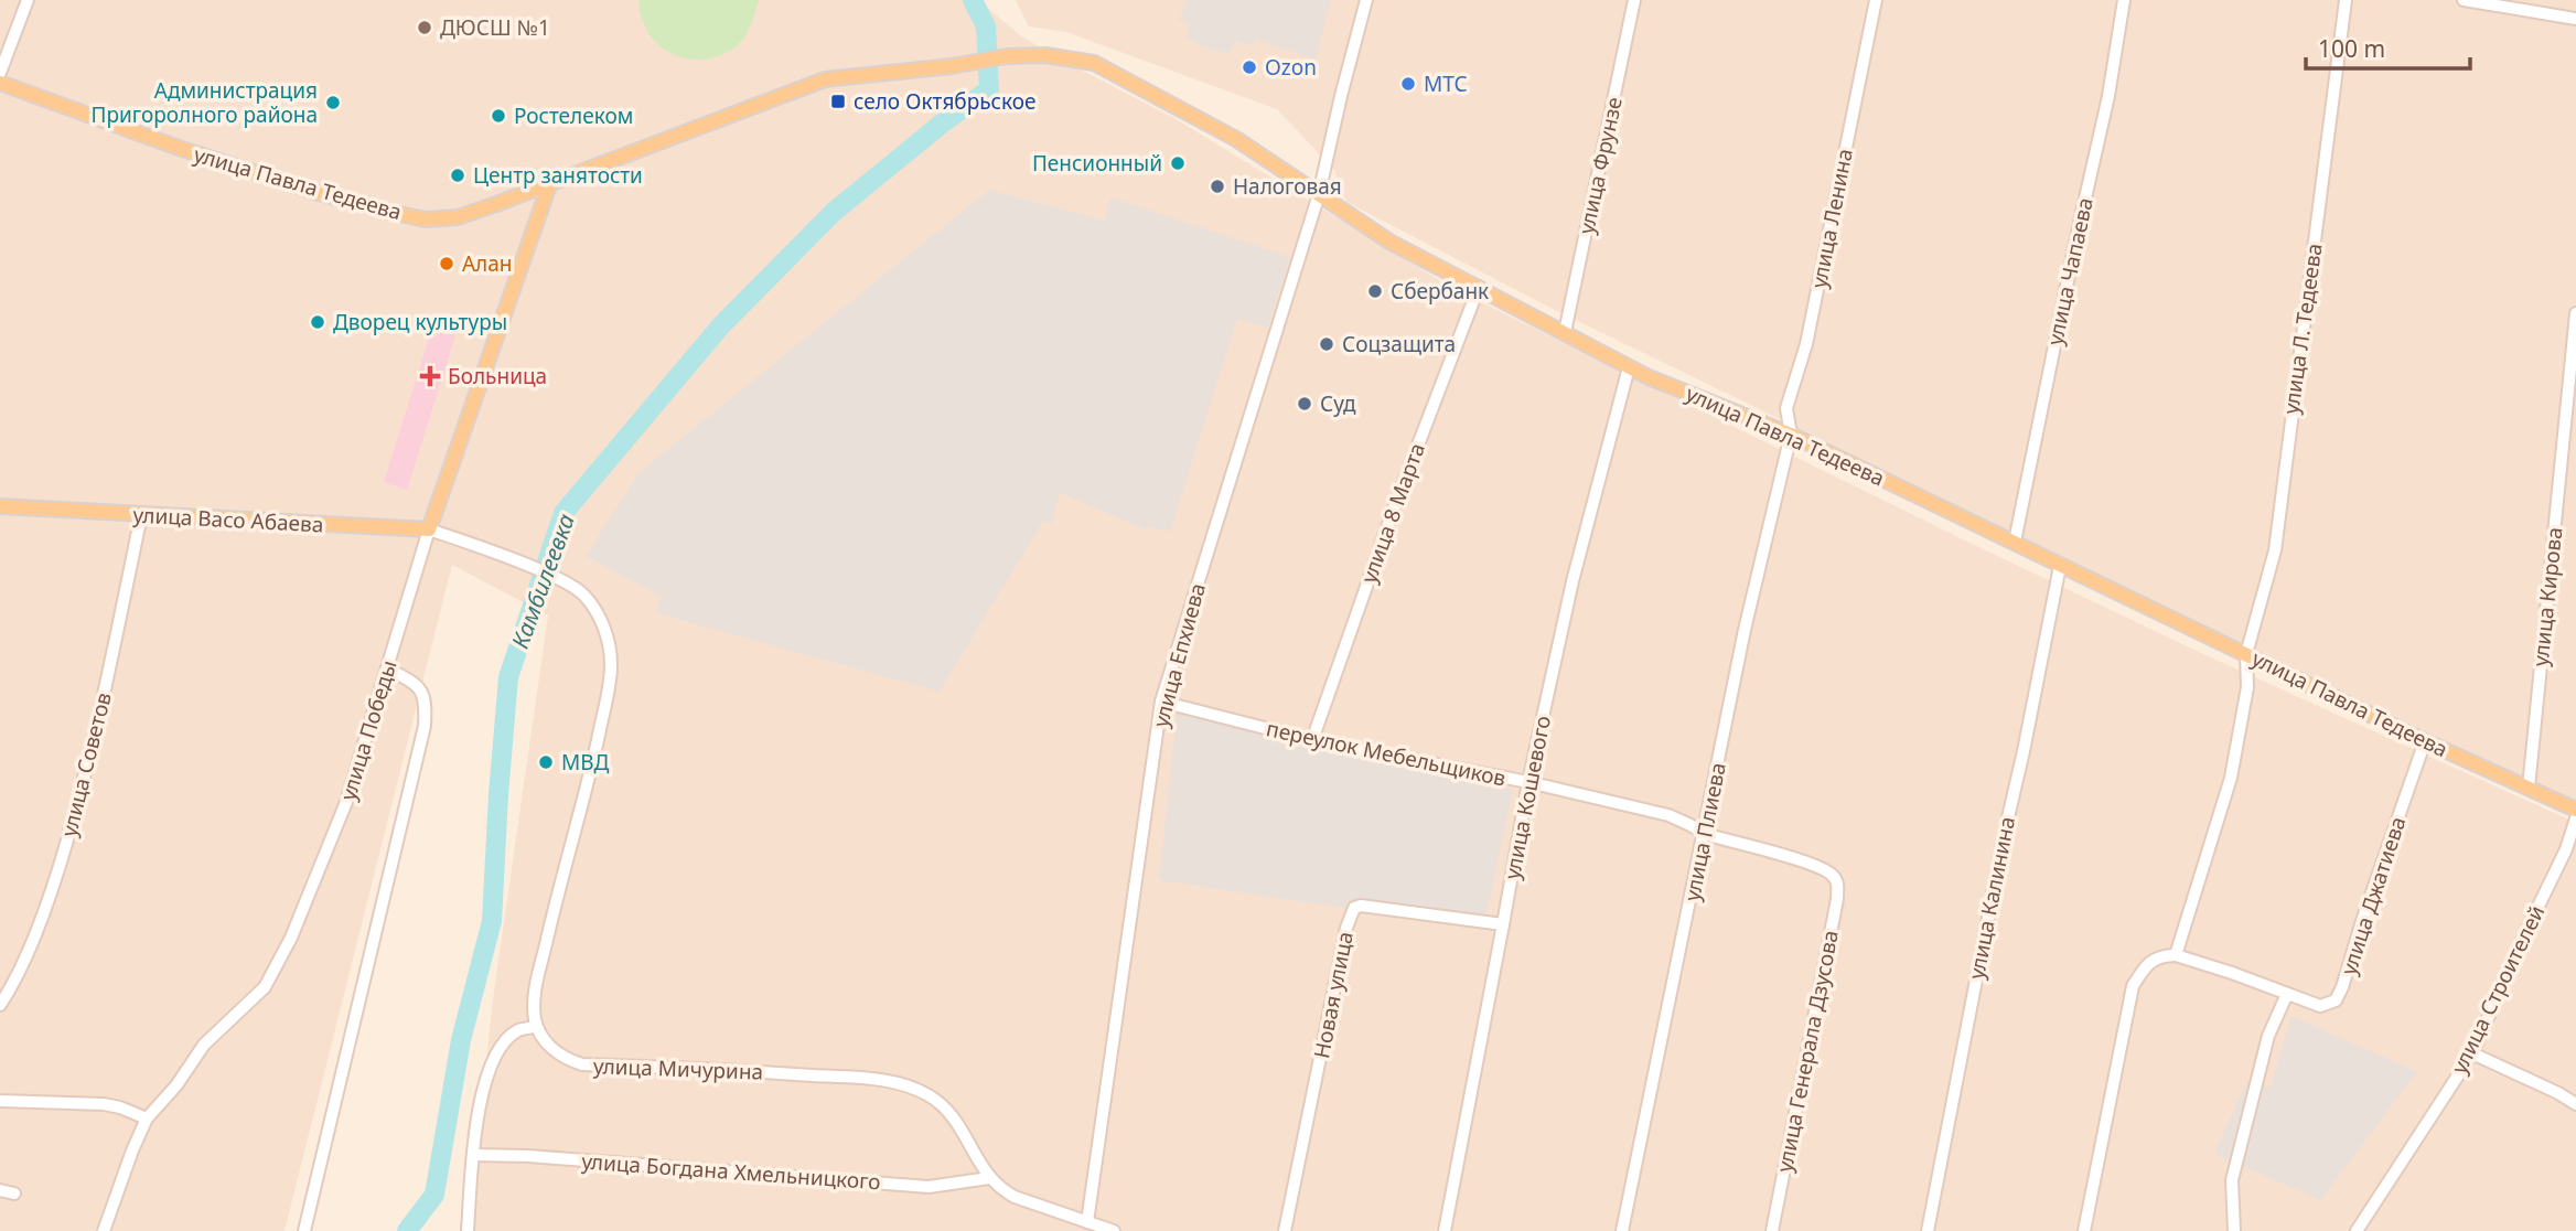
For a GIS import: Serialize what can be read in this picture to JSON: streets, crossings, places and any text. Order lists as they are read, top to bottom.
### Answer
{
  "streets": {
    "main road": ["улица Павла Тедеева", "улица Васо Абаева", "улица Победы"],
    "street": [
      "улица Фрунзе",
      "улица Ленина",
      "улица Чапаева",
      "улица Л. Тедеева",
      "улица 8 Марта",
      "улица Кирова",
      "улица Епхиева",
      "переулок Мебельщиков",
      "улица Советов",
      "улица Кошевого",
      "улица Плиева",
      "улица Джатиева",
      "улица Калинина",
      "улица Строителей",
      "Новая улица",
      "улица Генерала Дзусова",
      "улица Мичурина",
      "улица Богдана Хмельницкого"
    ]
  },
  "crossings": [
    ["улица Фрунзе", "улица Павла Тедеева"],
    ["улица Павла Тедеева", "улица Ленина"],
    ["улица Павла Тедеева", "улица Чапаева"],
    ["улица Павла Тедеева", "улица Л. Тедеева"],
    ["улица Павла Тедеева", "улица 8 Марта"],
    ["улица Павла Тедеева", "улица Кирова"],
    ["улица Павла Тедеева", "улица Епхиева"],
    ["улица Павла Тедеева", "улица Победы"],
    ["улица Павла Тедеева", "улица Кошевого"],
    ["улица Павла Тедеева", "улица Плиева"],
    ["улица Павла Тедеева", "улица Джатиева"],
    ["улица Павла Тедеева", "улица Калинина"],
    ["улица Ленина", "улица Плиева"],
    ["улица Л. Тедеева", "улица Джатиева"],
    ["улица 8 Марта", "переулок Мебельщиков"],
    ["улица Васо Абаева", "улица Победы"],
    ["улица Васо Абаева", "улица Советов"],
    ["улица Васо Абаева", "улица Мичурина"],
    ["улица Епхиева", "переулок Мебельщиков"],
    ["улица Епхиева", "улица Мичурина"],
    ["переулок Мебельщиков", "улица Кошевого"],
    ["переулок Мебельщиков", "улица Плиева"],
    ["переулок Мебельщиков", "улица Генерала Дзусова"],
    ["улица Кошевого", "Новая улица"],
    ["улица Мичурина", "улица Богдана Хмельницкого"]
  ],
  "water": ["Камбилеевка"],
  "places": {
    "other": [
      "ДЮСШ №1",
      "Ozon",
      "МТС",
      "Администрация Пригоролного района",
      "Ростелеком",
      "Пенсионный",
      "Центр занятости",
      "Налоговая",
      "Алан",
      "Сбербанк",
      "Дворец культуры",
      "Соцзащита",
      "Суд",
      "МВД"
    ],
    "transit": ["село Октябрьское"],
    "health": ["Больница"]
  },
  "scale_bar": "100 m"
}
